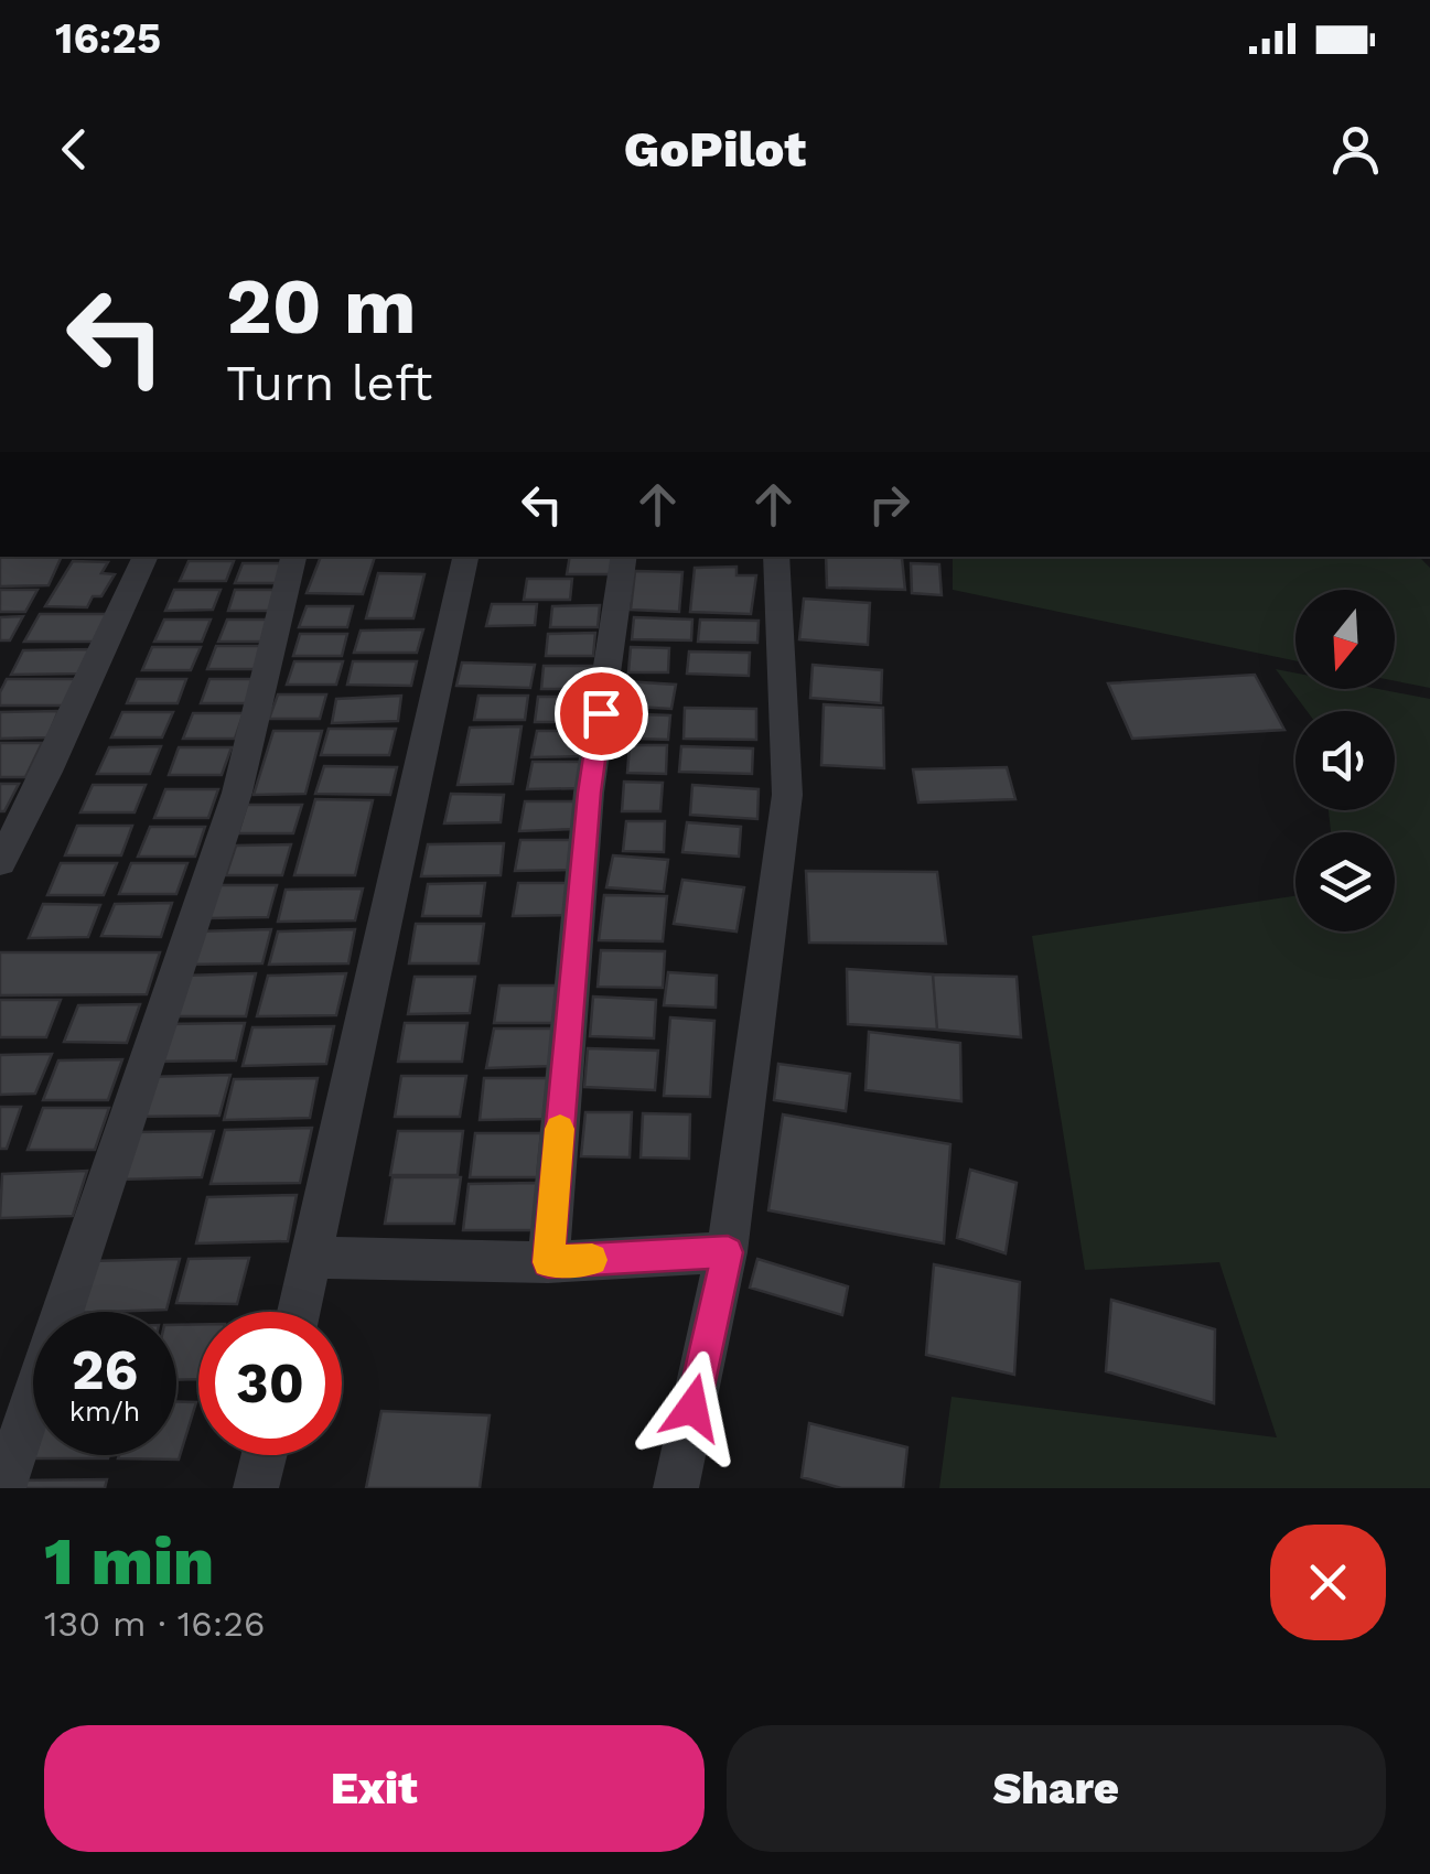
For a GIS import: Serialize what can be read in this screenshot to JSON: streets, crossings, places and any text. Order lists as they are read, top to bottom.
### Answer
{
  "north": "bottom",
  "page": {
    "status": "16:25",
    "header": "GoPilot",
    "turn": ["20 m", "Turn left"],
    "speed": "26 km/h",
    "limit": "30",
    "heading": ["1 min", "130 m · 16:26"],
    "buttons": ["Exit", "Share"]
  }
}
